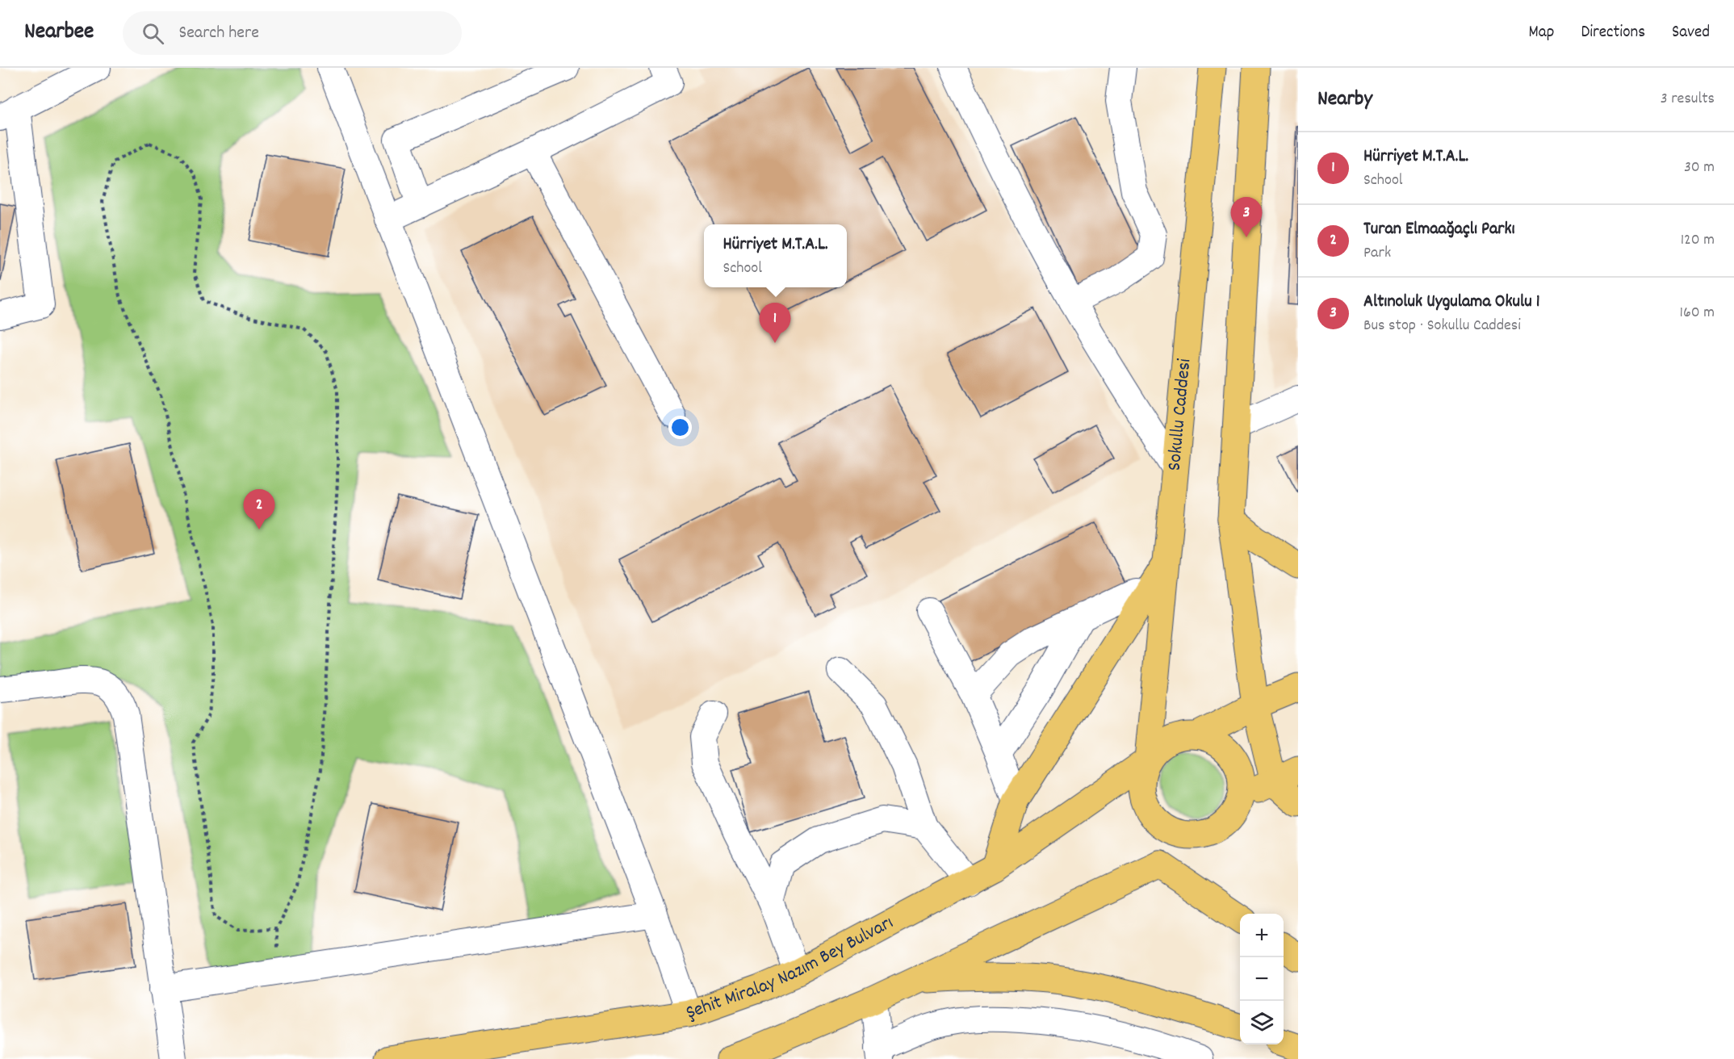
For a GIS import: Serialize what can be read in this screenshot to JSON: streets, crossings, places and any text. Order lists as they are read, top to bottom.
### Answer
{
  "streets": {
    "main road": ["Sokullu Caddesi", "Şehit Miralay Nazım Bey Bulvarı"]
  },
  "crossings": [
    ["Sokullu Caddesi", "Şehit Miralay Nazım Bey Bulvarı"]
  ],
  "page": {
    "header": "Nearbee",
    "search": "Search here",
    "nav": ["Map", "Directions", "Saved"],
    "heading": ["Nearby", "3 results"],
    "list": [
      {
        "mark": "1",
        "name": "Hürriyet M.T.A.L.",
        "note": "School",
        "value": "30 m"
      },
      {
        "mark": "2",
        "name": "Turan Elmaağaçlı Parkı",
        "note": "Park",
        "value": "120 m"
      },
      {
        "mark": "3",
        "name": "Altınoluk Uygulama Okulu 1",
        "note": "Bus stop · Sokullu Caddesi",
        "value": "160 m"
      }
    ],
    "pins": ["3", "1", "2"],
    "popup": ["Hürriyet M.T.A.L.", "School"],
    "map_buttons": ["+", "−"]
  }
}
